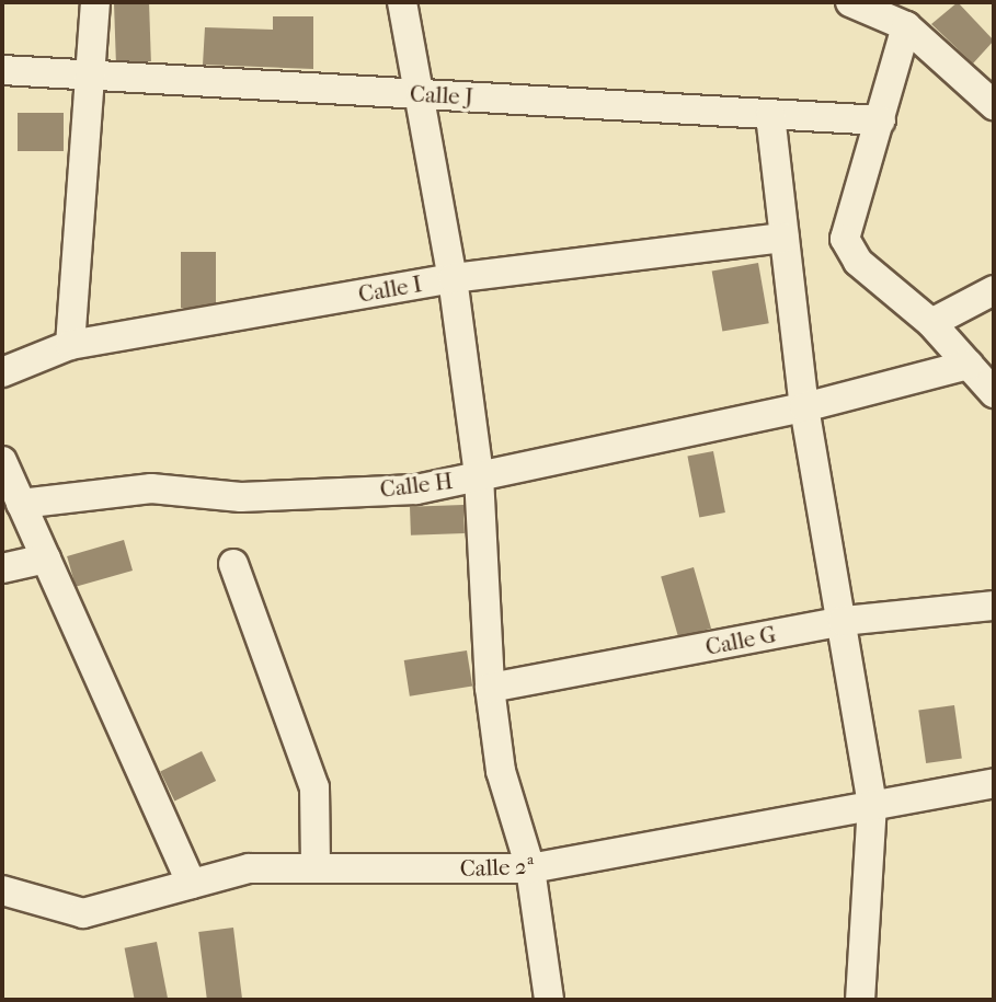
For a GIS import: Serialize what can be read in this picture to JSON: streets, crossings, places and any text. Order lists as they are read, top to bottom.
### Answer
{
  "streets": {
    "street": [
      "Calle J",
      "Calle I",
      "Calle H",
      "Calle G",
      "Calle 2ª"
    ]
  }
}
